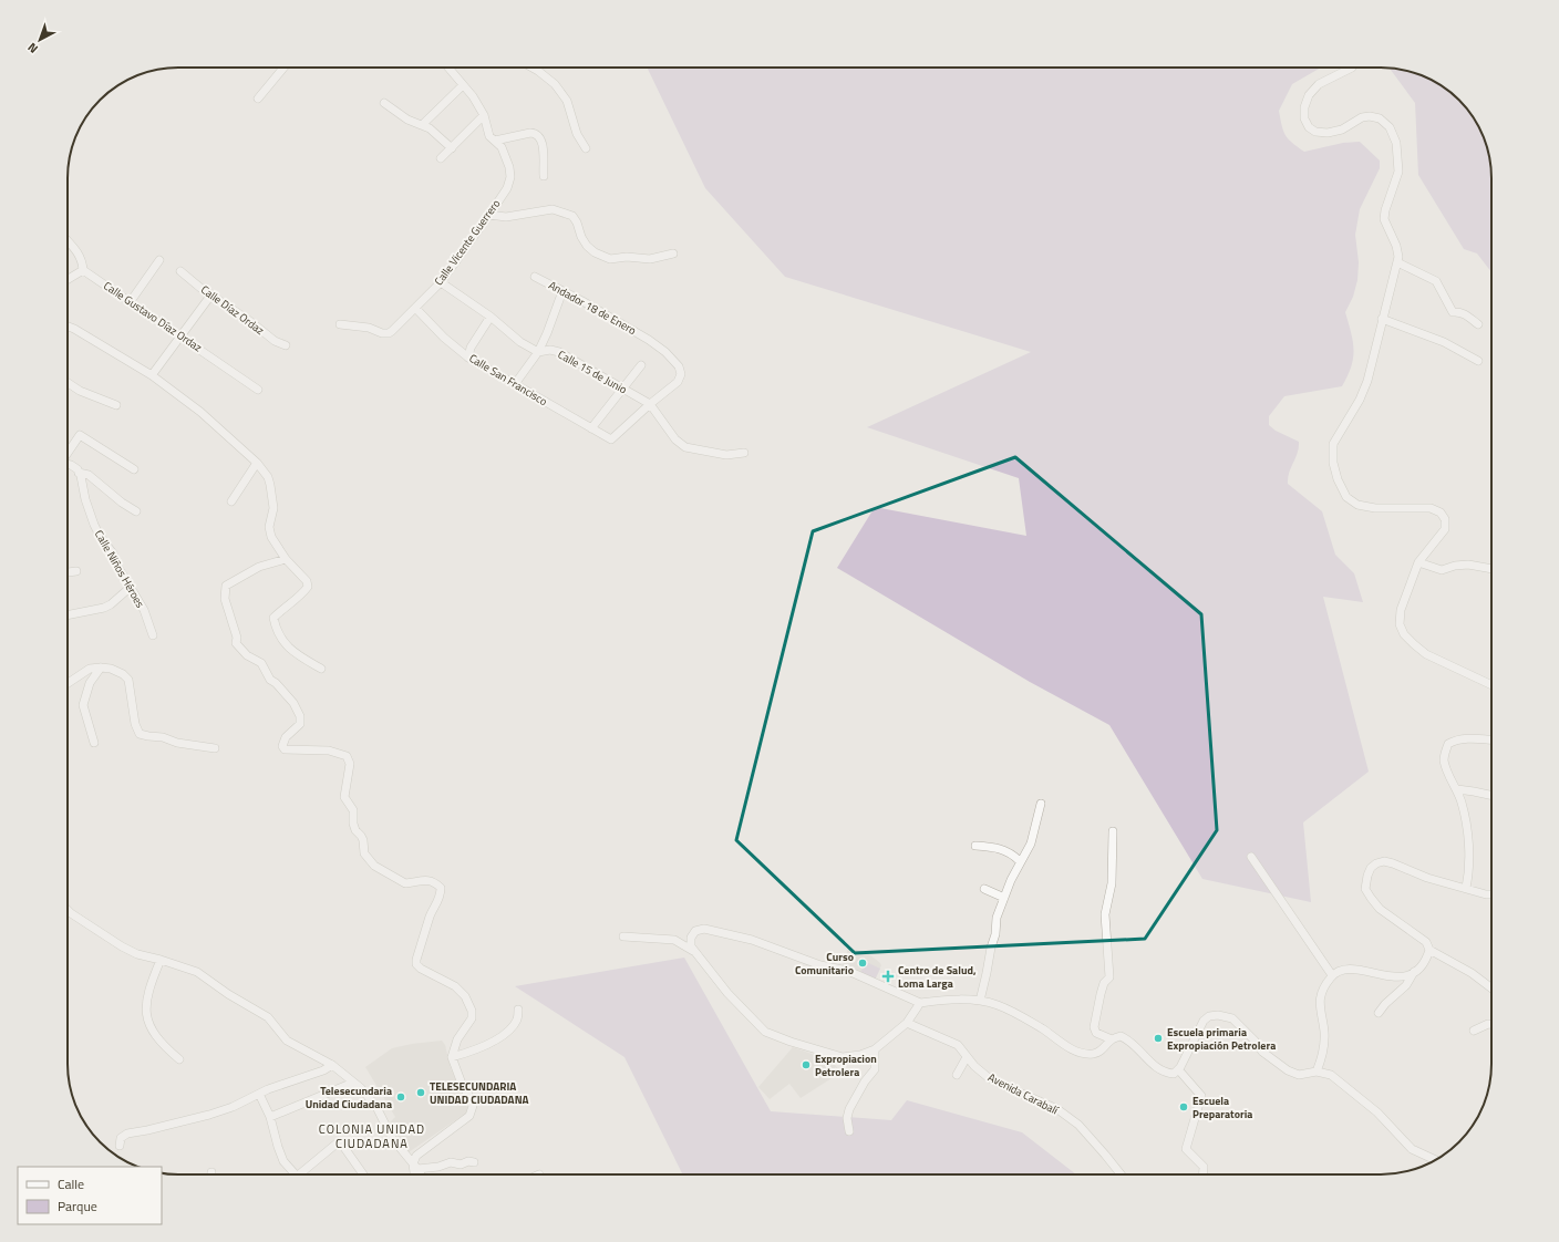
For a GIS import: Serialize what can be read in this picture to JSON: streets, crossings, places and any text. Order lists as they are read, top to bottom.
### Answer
{
  "streets": {
    "street": [
      "Calle Vicente Guerrero",
      "Andador 18 de Enero",
      "Calle Díaz Ordaz",
      "Calle Gustavo Díaz Ordaz",
      "Calle 15 de Junio",
      "Calle San Francisco",
      "Calle Niños Héroes",
      "Avenida Carabalí"
    ]
  },
  "crossings": [
    ["Calle Vicente Guerrero", "Calle 15 de Junio"],
    ["Calle Vicente Guerrero", "Calle San Francisco"],
    ["Andador 18 de Enero", "Calle 15 de Junio"],
    ["Andador 18 de Enero", "Calle San Francisco"],
    ["Calle 15 de Junio", "Calle San Francisco"]
  ],
  "districts": ["COLONIA UNIDAD CIUDADANA"],
  "places": {
    "other": [
      "Curso Comunitario",
      "Escuela primaria Expropiación Petrolera",
      "Expropiacion Petrolera",
      "TELESECUNDARIA UNIDAD CIUDADANA",
      "Telesecundaria Unidad Ciudadana",
      "Escuela Preparatoria"
    ],
    "health": ["Centro de Salud, Loma Larga"]
  },
  "legend": ["Calle", "Parque"],
  "north": "bottom left"
}
